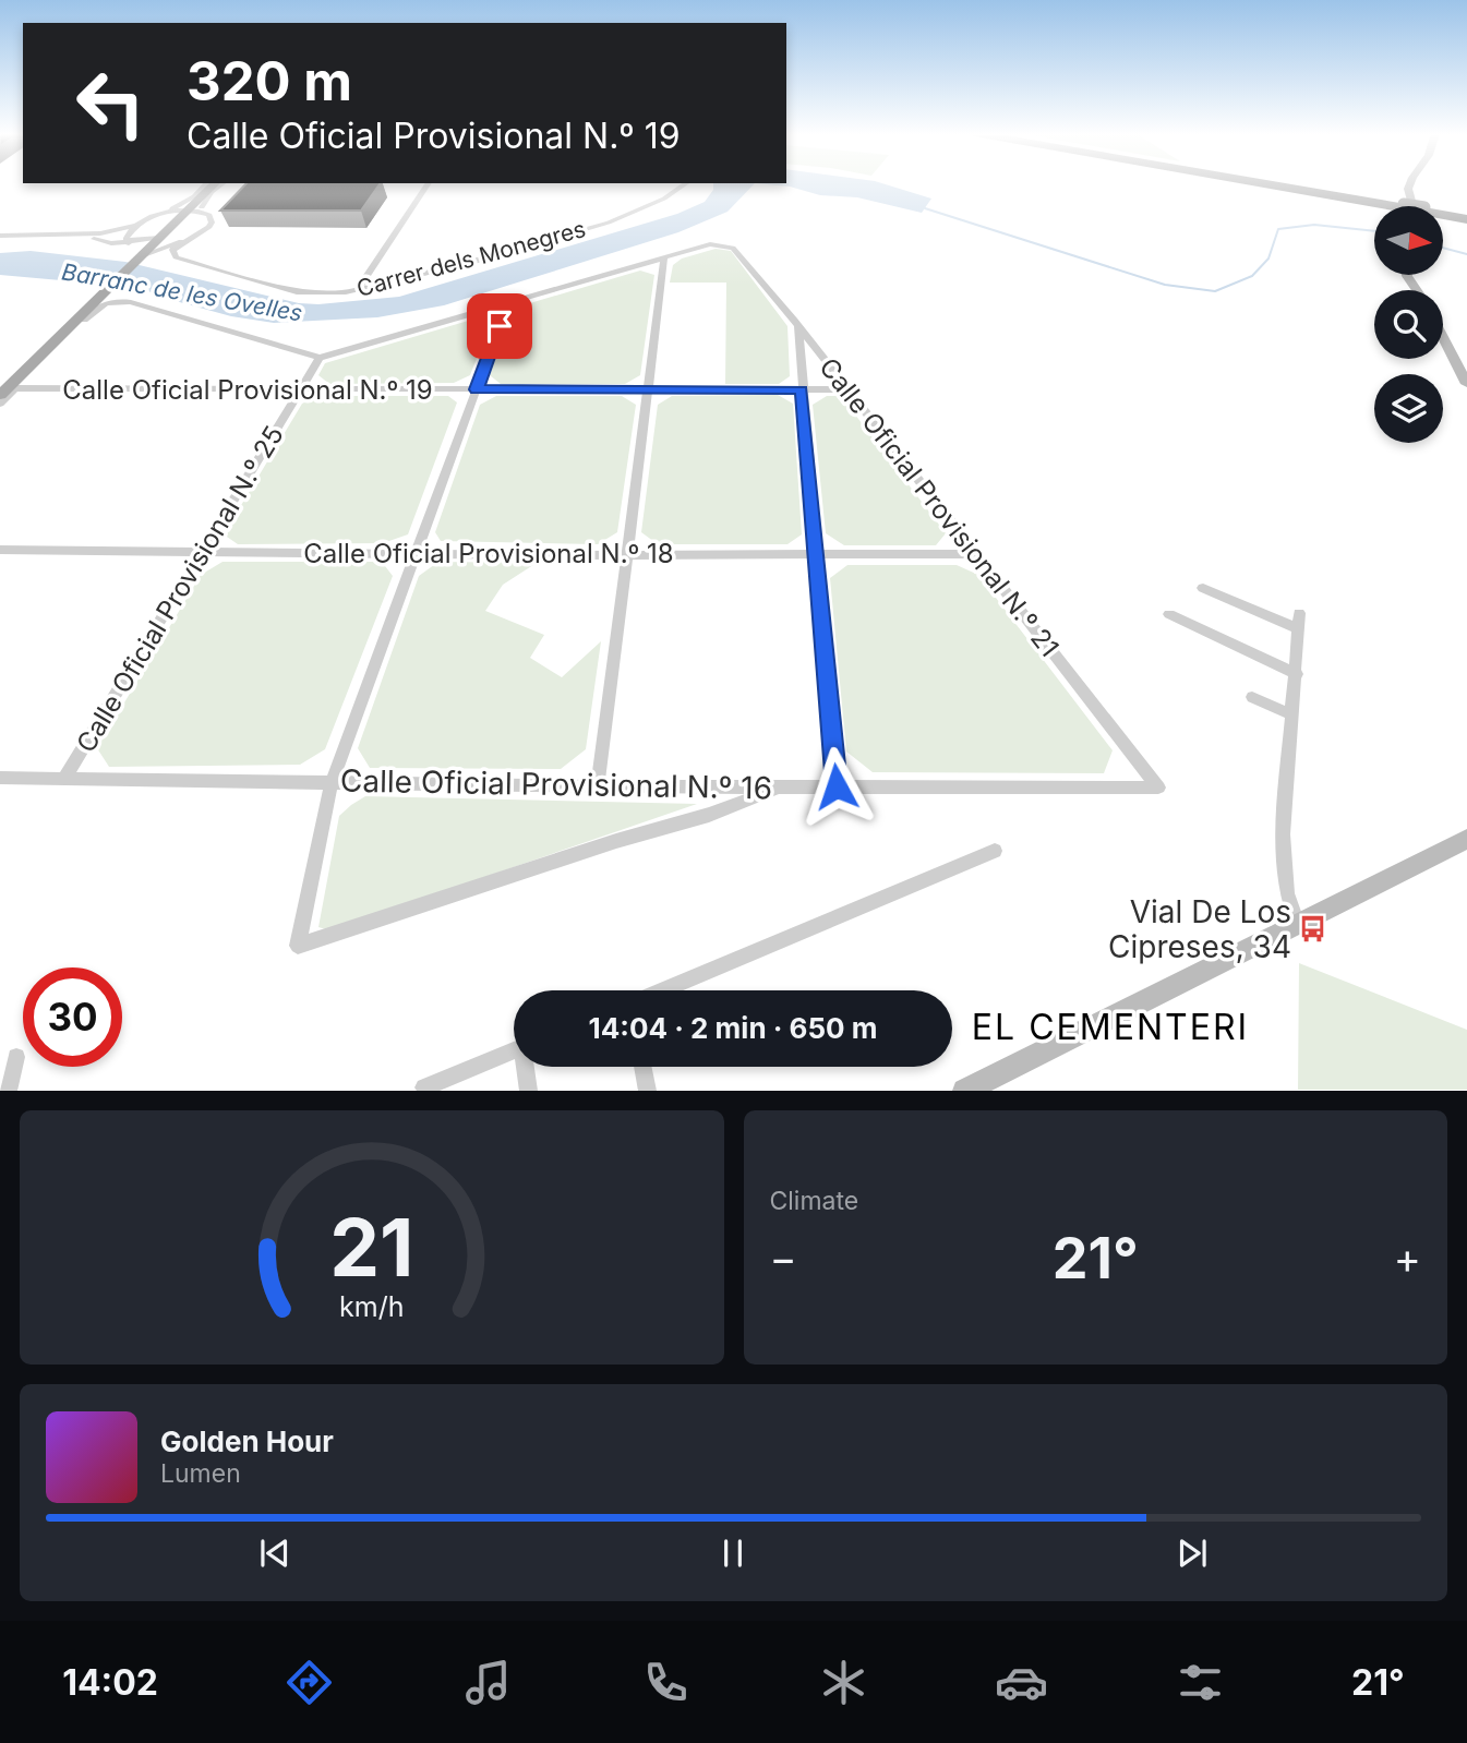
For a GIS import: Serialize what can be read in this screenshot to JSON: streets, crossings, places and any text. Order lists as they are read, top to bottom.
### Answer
{
  "streets": {
    "street": [
      "Carrer dels Monegres",
      "Calle Oficial Provisional N.º 19",
      "Calle Oficial Provisional N.º 21",
      "Calle Oficial Provisional N.º 18",
      "Calle Oficial Provisional N.º 25",
      "Calle Oficial Provisional N.º 16"
    ]
  },
  "crossings": [
    ["Calle Oficial Provisional N.º 19", "Calle Oficial Provisional N.º 21"],
    ["Calle Oficial Provisional N.º 19", "Calle Oficial Provisional N.º 25"],
    ["Calle Oficial Provisional N.º 21", "Calle Oficial Provisional N.º 18"],
    ["Calle Oficial Provisional N.º 21", "Calle Oficial Provisional N.º 16"],
    ["Calle Oficial Provisional N.º 18", "Calle Oficial Provisional N.º 25"],
    ["Calle Oficial Provisional N.º 25", "Calle Oficial Provisional N.º 16"]
  ],
  "districts": ["EL CEMENTERI"],
  "water": ["Barranc de les Ovelles"],
  "places": {
    "bus stop": ["Vial De Los Cipreses, 34"]
  },
  "north": "right",
  "page": {
    "turn": ["320 m", "Calle Oficial Provisional N.º 19"],
    "limit": "30",
    "trip": "14:04 · 2 min · 650 m",
    "tile": "Climate",
    "heat": ["−", "21°", "+"],
    "song": ["Golden Hour", "Lumen"],
    "tabs": ["14:02", "21°"],
    "gauge": ["21", "km/h"]
  }
}
